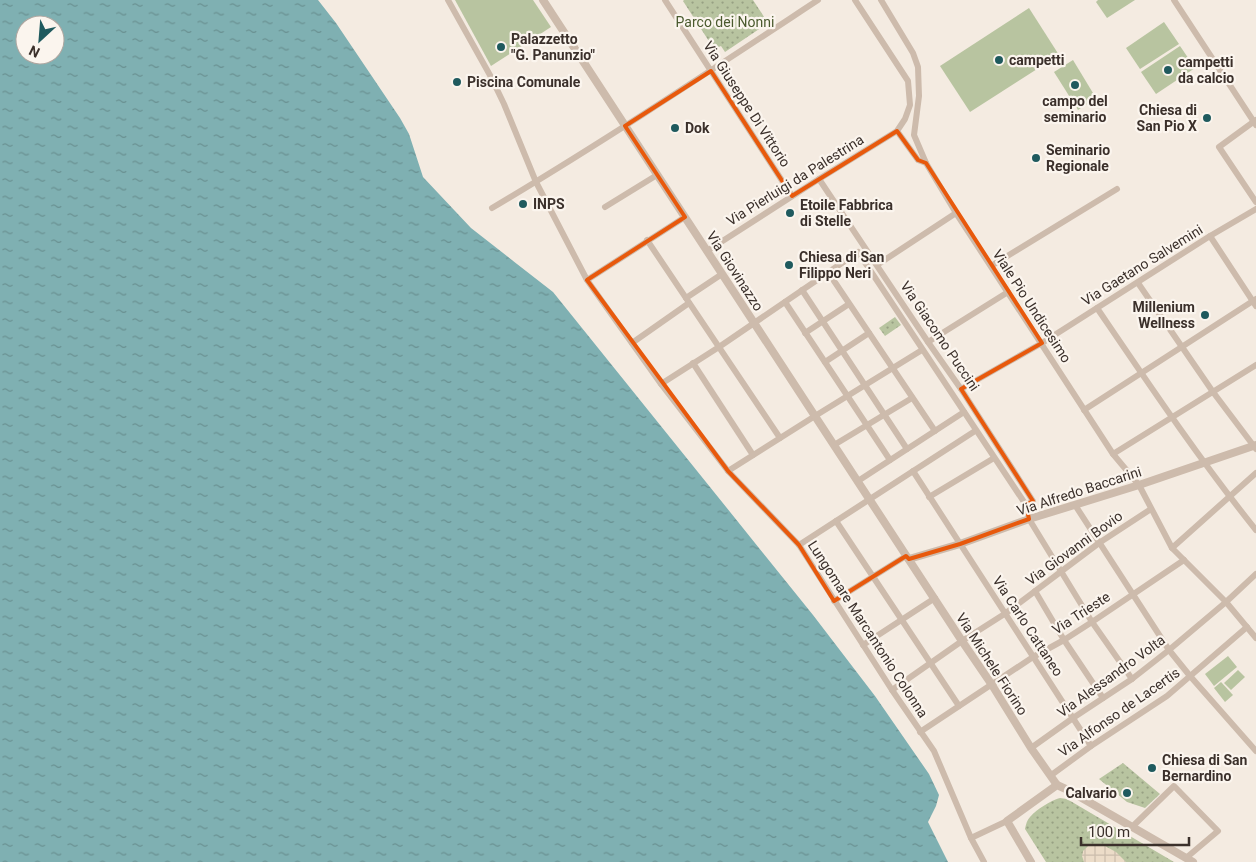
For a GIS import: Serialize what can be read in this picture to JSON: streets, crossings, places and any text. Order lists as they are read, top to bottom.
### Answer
{
  "streets": {
    "street": [
      "Via Giuseppe Di Vittorio",
      "Via Pierluigi da Palestrina",
      "Via Gaetano Salvemini",
      "Via Giovinazzo",
      "Viale Pio Undicesimo",
      "Via Giacomo Puccini",
      "Via Alfredo Baccarini",
      "Via Giovanni Bovio",
      "Via Trieste",
      "Via Carlo Cattaneo",
      "Lungomare Marcantonio Colonna",
      "Via Michele Fiorino",
      "Via Alessandro Volta",
      "Via Alfonso de Lacertis"
    ]
  },
  "crossings": [
    ["Via Giuseppe Di Vittorio", "Via Pierluigi da Palestrina"],
    ["Via Pierluigi da Palestrina", "Via Giovinazzo"],
    ["Via Pierluigi da Palestrina", "Via Giacomo Puccini"],
    ["Via Gaetano Salvemini", "Viale Pio Undicesimo"],
    ["Via Gaetano Salvemini", "Via Giacomo Puccini"],
    ["Via Giovinazzo", "Via Alfredo Baccarini"],
    ["Via Giovinazzo", "Via Michele Fiorino"],
    ["Viale Pio Undicesimo", "Via Alfredo Baccarini"],
    ["Viale Pio Undicesimo", "Via Giovanni Bovio"],
    ["Viale Pio Undicesimo", "Via Trieste"],
    ["Viale Pio Undicesimo", "Via Alessandro Volta"],
    ["Viale Pio Undicesimo", "Via Alfonso de Lacertis"],
    ["Via Alfredo Baccarini", "Via Carlo Cattaneo"],
    ["Via Alfredo Baccarini", "Via Michele Fiorino"],
    ["Via Giovanni Bovio", "Via Carlo Cattaneo"],
    ["Via Giovanni Bovio", "Lungomare Marcantonio Colonna"],
    ["Via Giovanni Bovio", "Via Michele Fiorino"],
    ["Via Trieste", "Via Carlo Cattaneo"],
    ["Via Trieste", "Lungomare Marcantonio Colonna"],
    ["Via Trieste", "Via Michele Fiorino"],
    ["Via Carlo Cattaneo", "Via Alessandro Volta"],
    ["Via Carlo Cattaneo", "Via Alfonso de Lacertis"],
    ["Via Michele Fiorino", "Via Alessandro Volta"],
    ["Via Michele Fiorino", "Via Alfonso de Lacertis"]
  ],
  "parks": ["Parco dei Nonni"],
  "places": [
    "Palazzetto \"G. Panunzio\"",
    "campetti",
    "campetti da calcio",
    "Piscina Comunale",
    "campo del seminario",
    "Chiesa di San Pio X",
    "Dok",
    "Seminario Regionale",
    "INPS",
    "Etoile Fabbrica di Stelle",
    "Chiesa di San Filippo Neri",
    "Millenium Wellness",
    "Chiesa di San Bernardino",
    "Calvario"
  ],
  "scale_bar": "100 m",
  "north": "bottom left"
}
